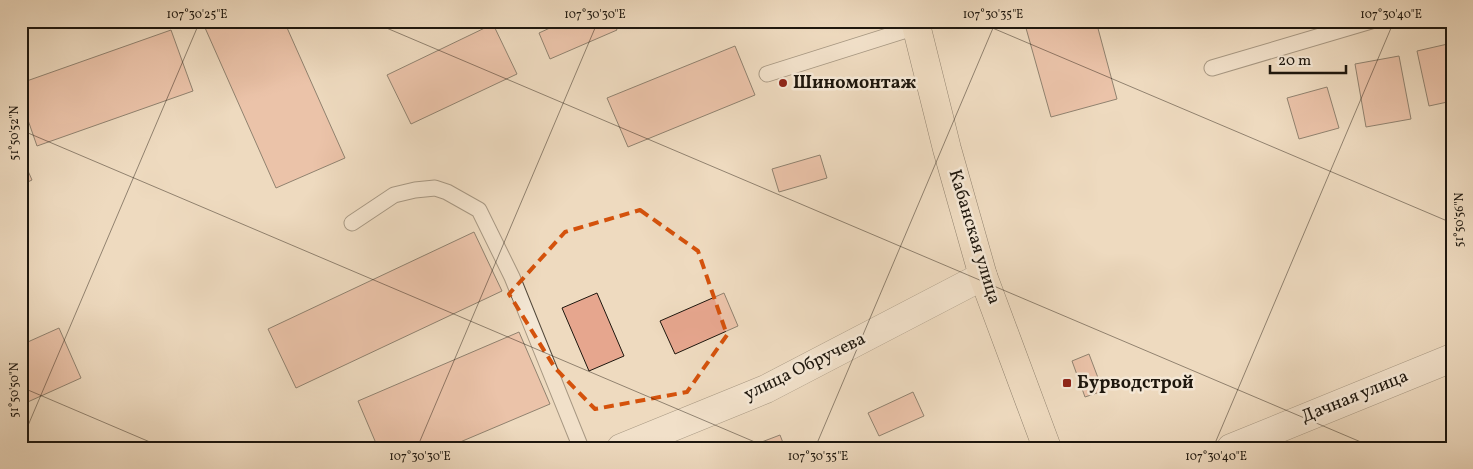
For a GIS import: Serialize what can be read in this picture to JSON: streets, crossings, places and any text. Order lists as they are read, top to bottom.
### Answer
{
  "streets": {
    "main road": ["Кабанская улица"],
    "street": ["улица Обручева", "Дачная улица"]
  },
  "crossings": [
    ["Кабанская улица", "улица Обручева"]
  ],
  "places": {
    "other": ["Шиномонтаж"],
    "transit": ["Бурводстрой"]
  },
  "scale_bar": "20 m",
  "coordinates": [
    "107°30'25\"E",
    "107°30'30\"E",
    "107°30'35\"E",
    "107°30'40\"E",
    "51°50'52\"N",
    "51°50'56\"N",
    "51°50'50\"N"
  ]
}
